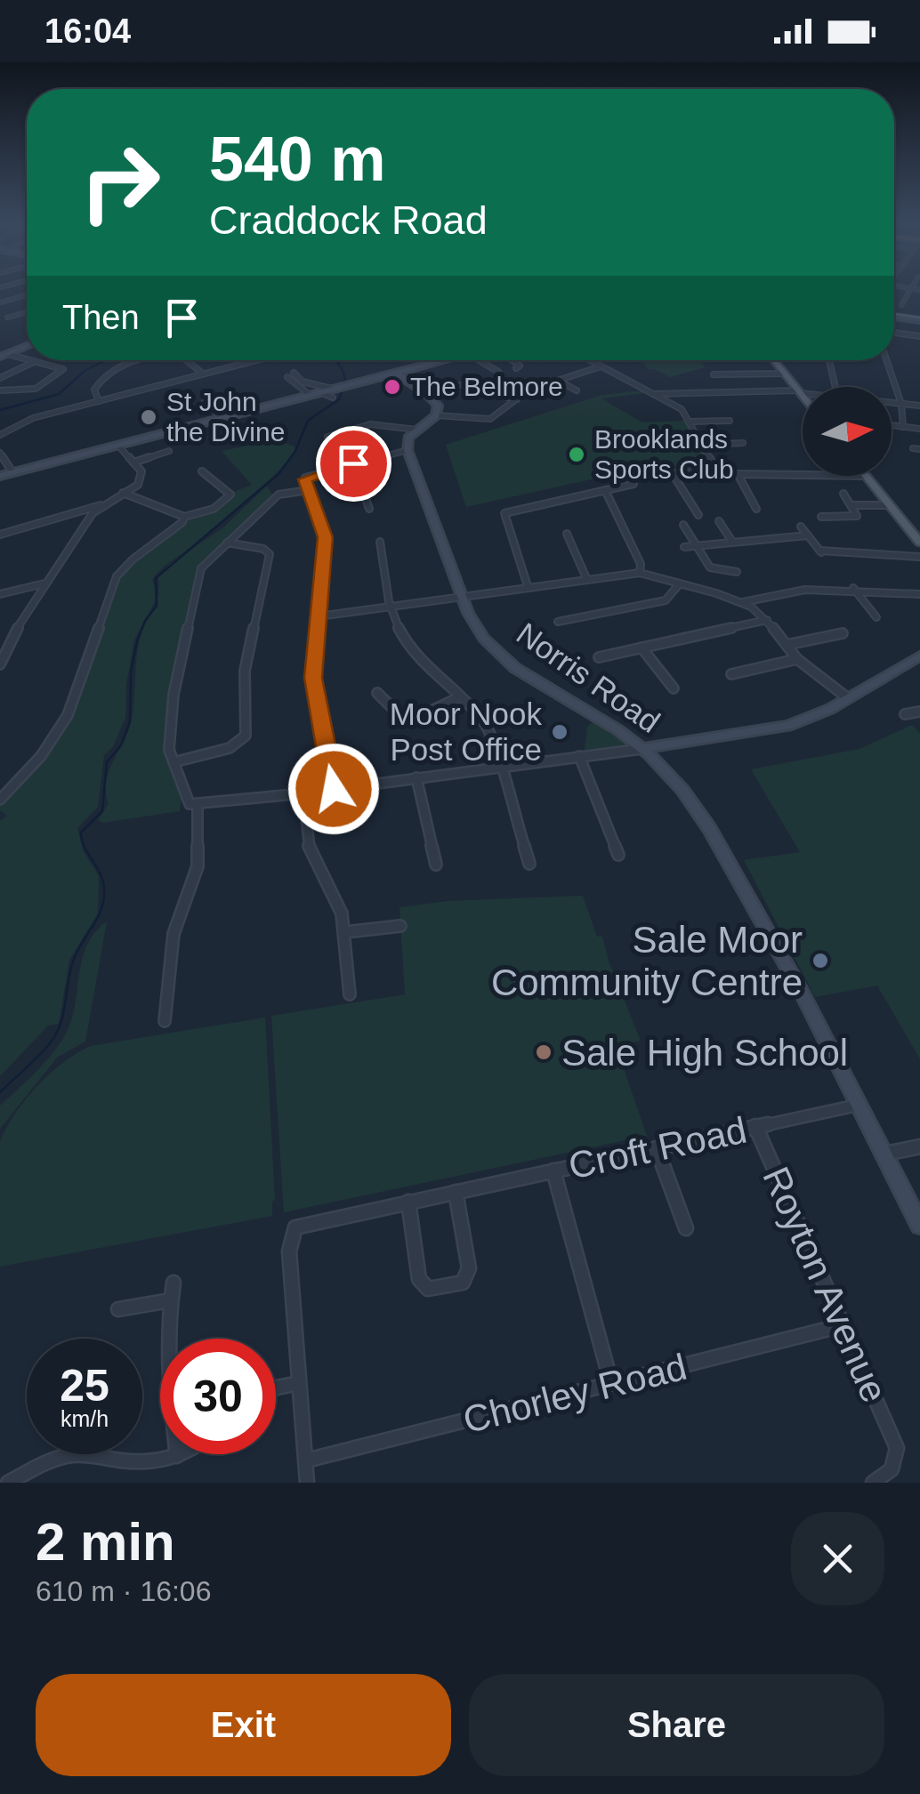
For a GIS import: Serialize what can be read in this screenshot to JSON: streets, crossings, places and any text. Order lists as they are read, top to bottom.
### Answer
{
  "streets": {
    "street": [
      "Norris Road",
      "Croft Road",
      "Royton Avenue",
      "Chorley Road"
    ]
  },
  "crossings": [
    ["Norris Road", "Croft Road"],
    ["Croft Road", "Royton Avenue"],
    ["Royton Avenue", "Chorley Road"]
  ],
  "places": [
    "The Belmore",
    "St John the Divine",
    "Brooklands Sports Club",
    "Moor Nook Post Office",
    "Sale Moor Community Centre",
    "Sale High School"
  ],
  "north": "right",
  "page": {
    "status": "16:04",
    "turn": ["540 m", "Craddock Road"],
    "then": "Then",
    "speed": "25 km/h",
    "limit": "30",
    "heading": ["2 min", "610 m · 16:06"],
    "buttons": ["Exit", "Share"]
  }
}
